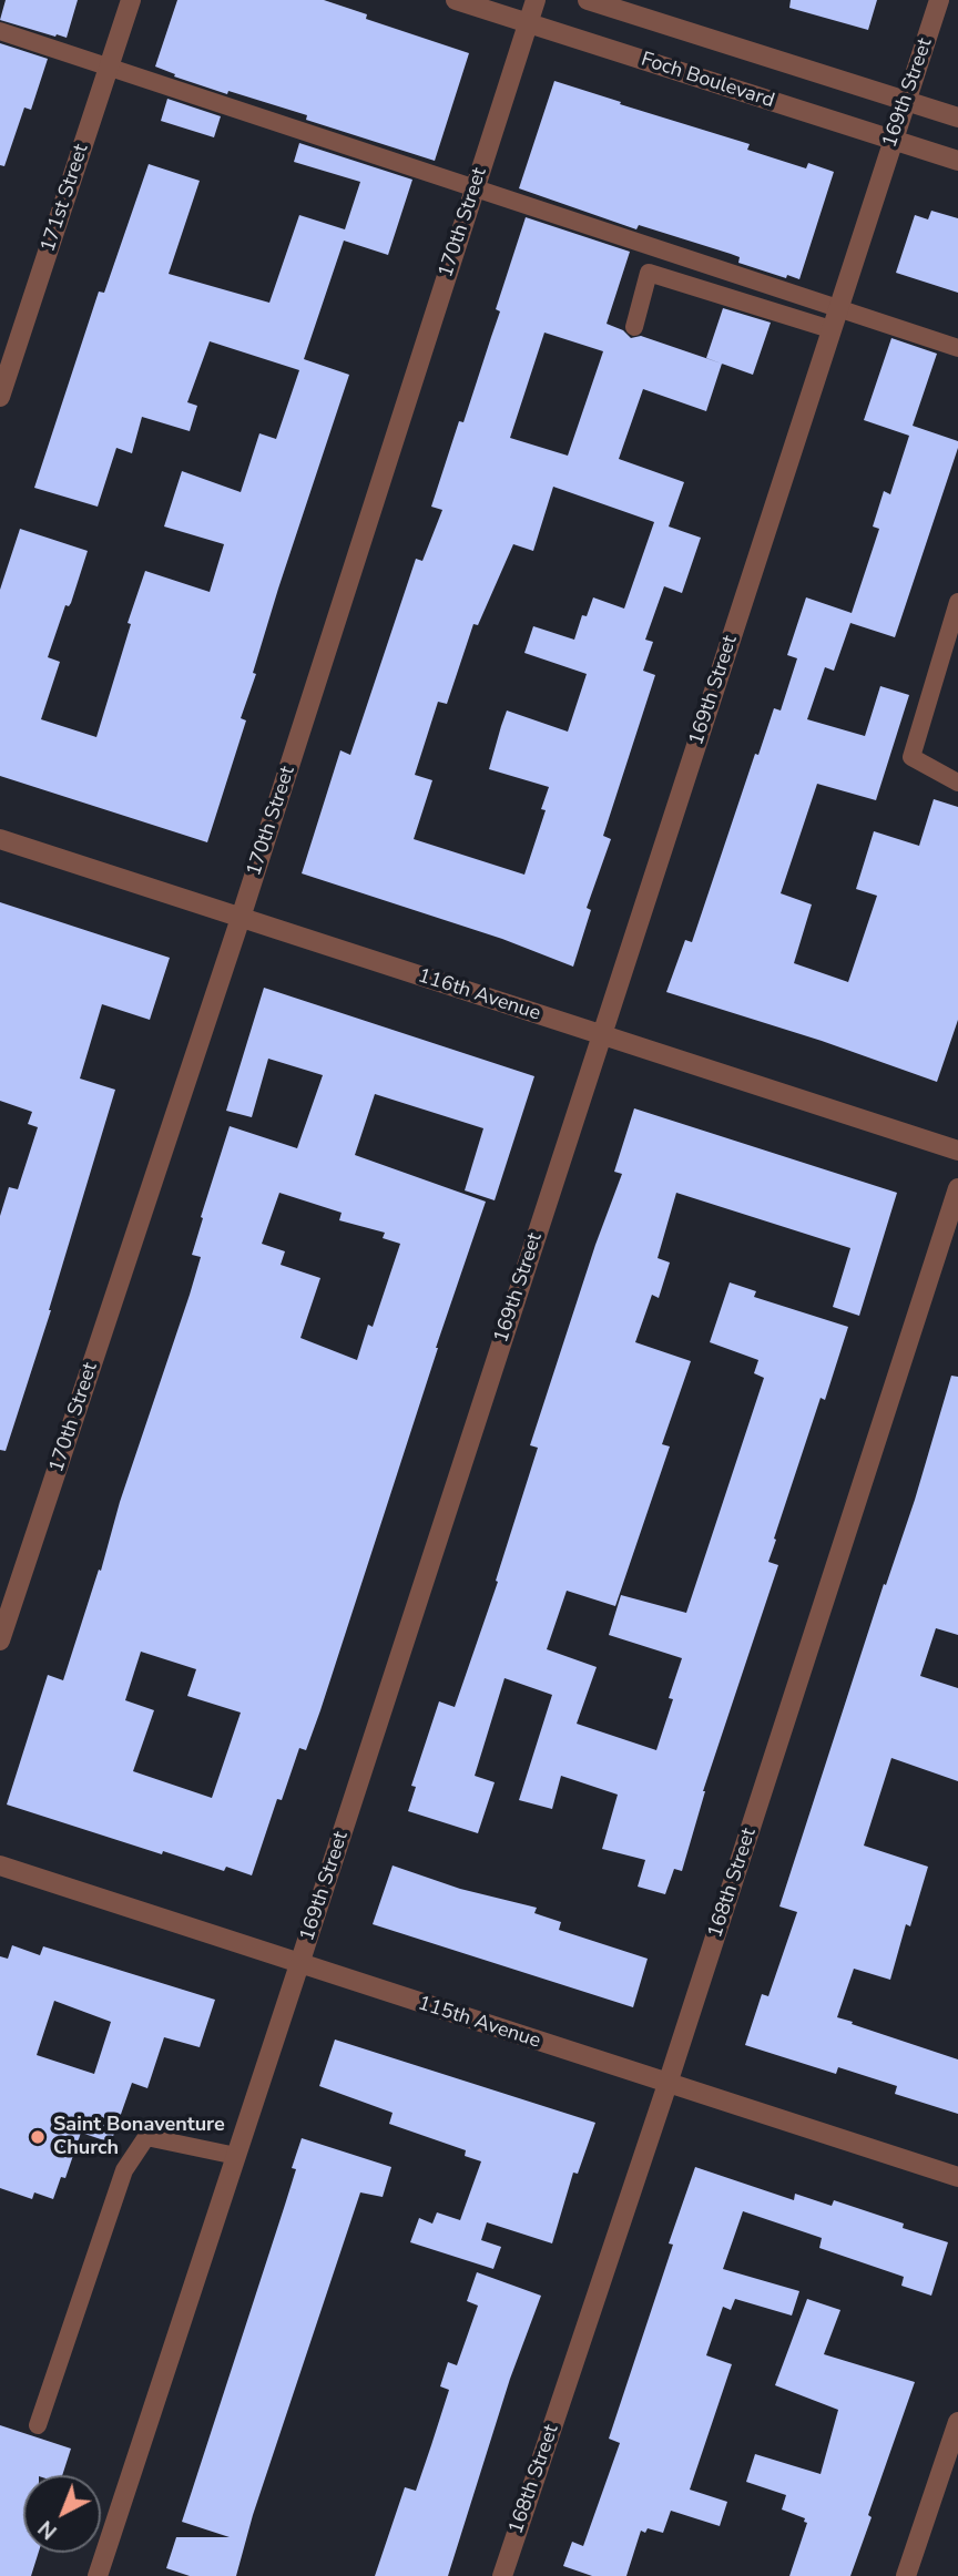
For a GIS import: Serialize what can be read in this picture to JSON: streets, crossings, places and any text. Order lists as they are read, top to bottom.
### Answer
{
  "streets": {
    "street": [
      "Foch Boulevard",
      "169th Street",
      "171st Street",
      "170th Street",
      "116th Avenue",
      "168th Street",
      "115th Avenue"
    ]
  },
  "crossings": [
    ["Foch Boulevard", "169th Street"],
    ["Foch Boulevard", "170th Street"],
    ["169th Street", "116th Avenue"],
    ["169th Street", "115th Avenue"],
    ["170th Street", "116th Avenue"],
    ["168th Street", "115th Avenue"]
  ],
  "places": ["Saint Bonaventure Church"],
  "north": "bottom left"
}
